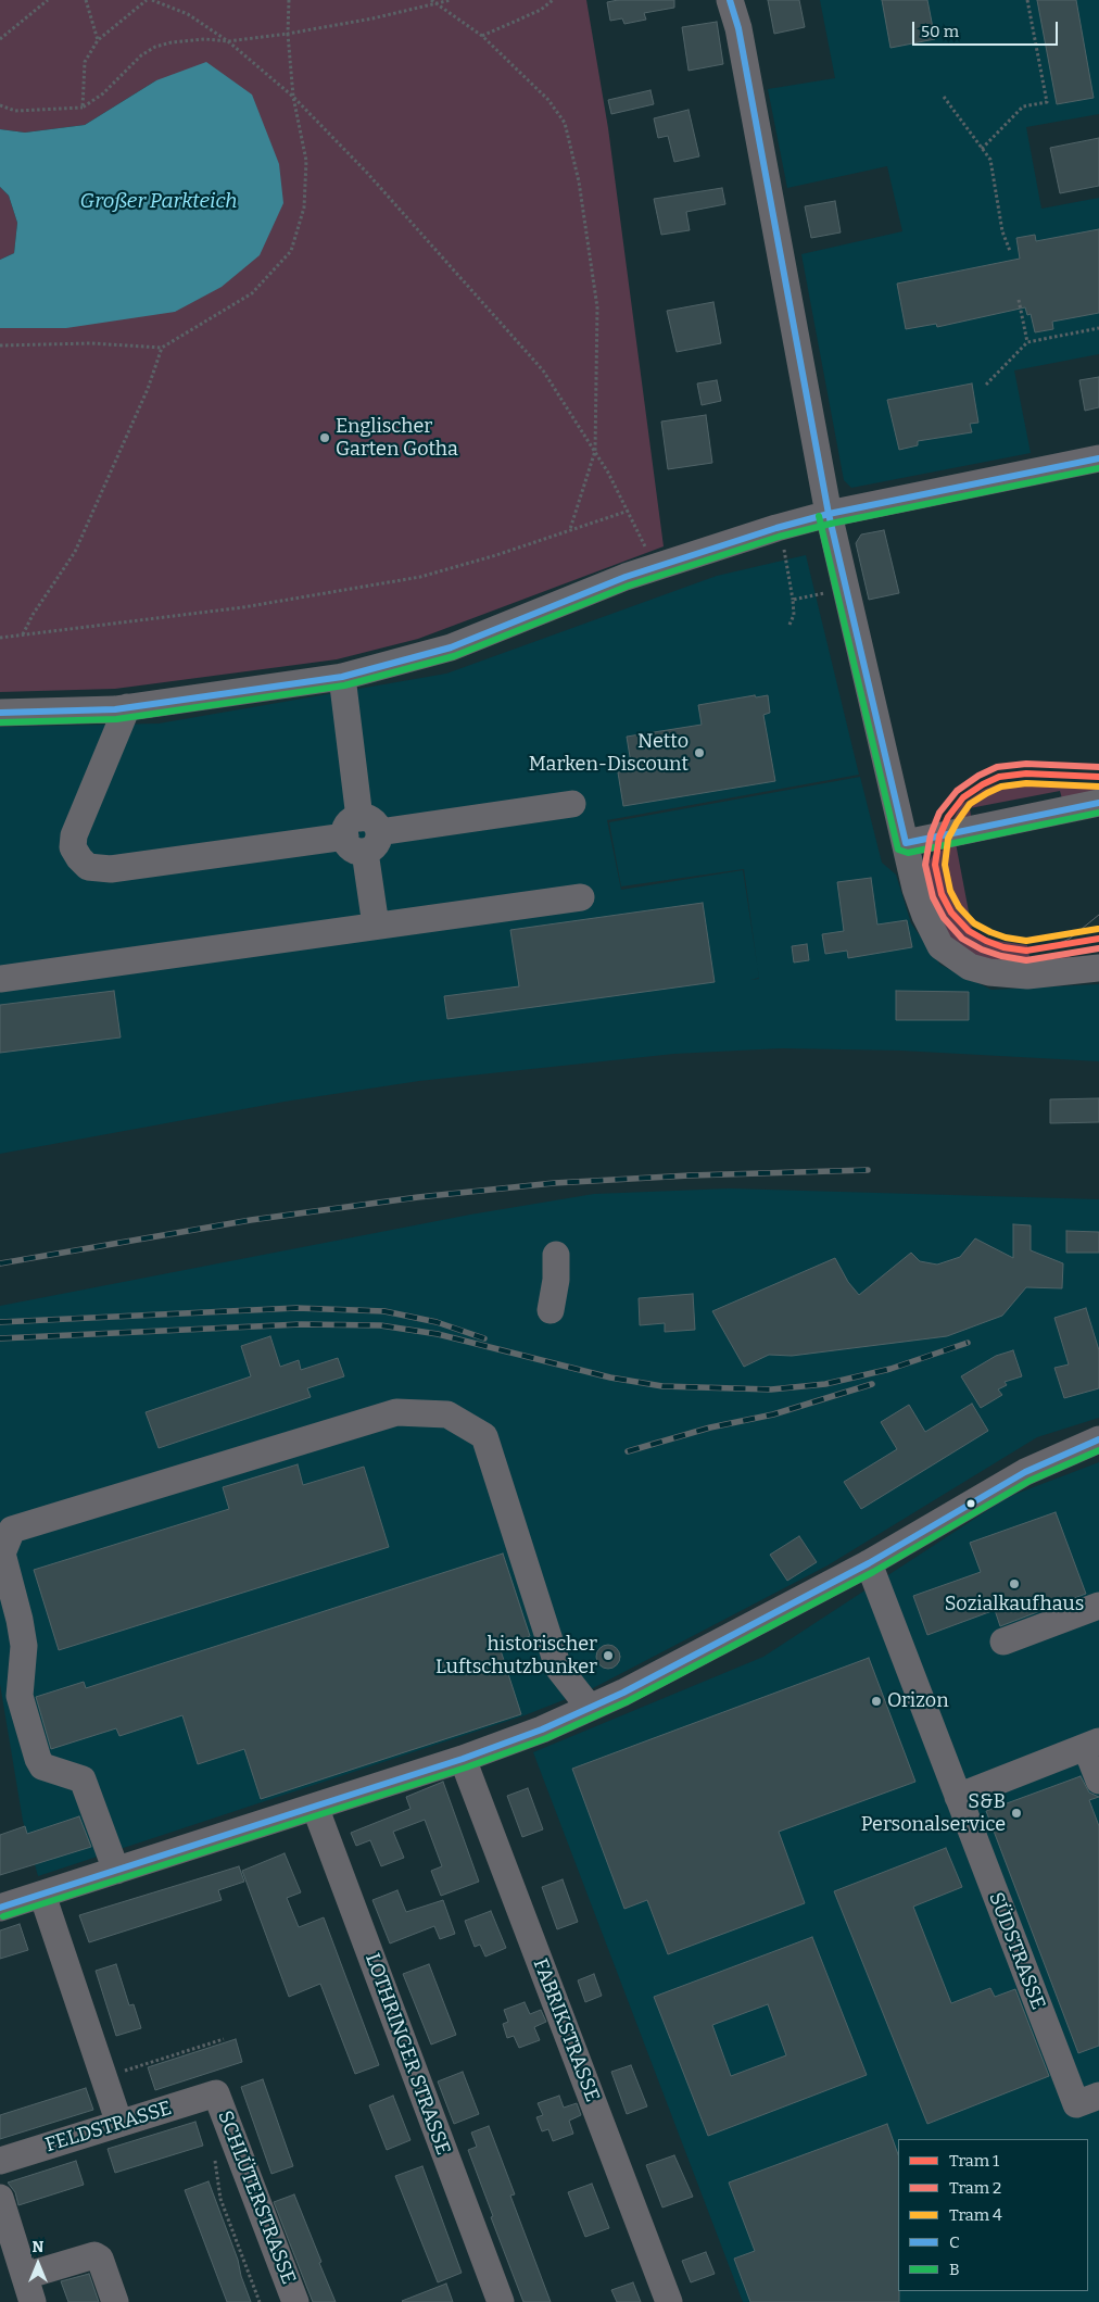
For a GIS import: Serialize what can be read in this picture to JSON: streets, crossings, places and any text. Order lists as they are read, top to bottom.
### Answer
{
  "streets": {
    "street": [
      "SÜDSTRASSE",
      "FABRIKSTRASSE",
      "LOTHRINGER STRASSE",
      "FELDSTRASSE",
      "SCHLÜTERSTRASSE"
    ]
  },
  "crossings": [
    ["FELDSTRASSE", "SCHLÜTERSTRASSE"]
  ],
  "water": ["Großer Parkteich"],
  "places": [
    "Englischer Garten Gotha",
    "Netto Marken-Discount",
    "Sozialkaufhaus",
    "historischer Luftschutzbunker",
    "Orizon",
    "S&B Personalservice"
  ],
  "lines": [
    "transit line C",
    "transit line B",
    "tram line 2",
    "tram line 1",
    "tram line 4"
  ],
  "legend": [
    "Tram 1",
    "Tram 2",
    "Tram 4",
    "C",
    "B"
  ],
  "scale_bar": "50 m",
  "north": "top"
}
